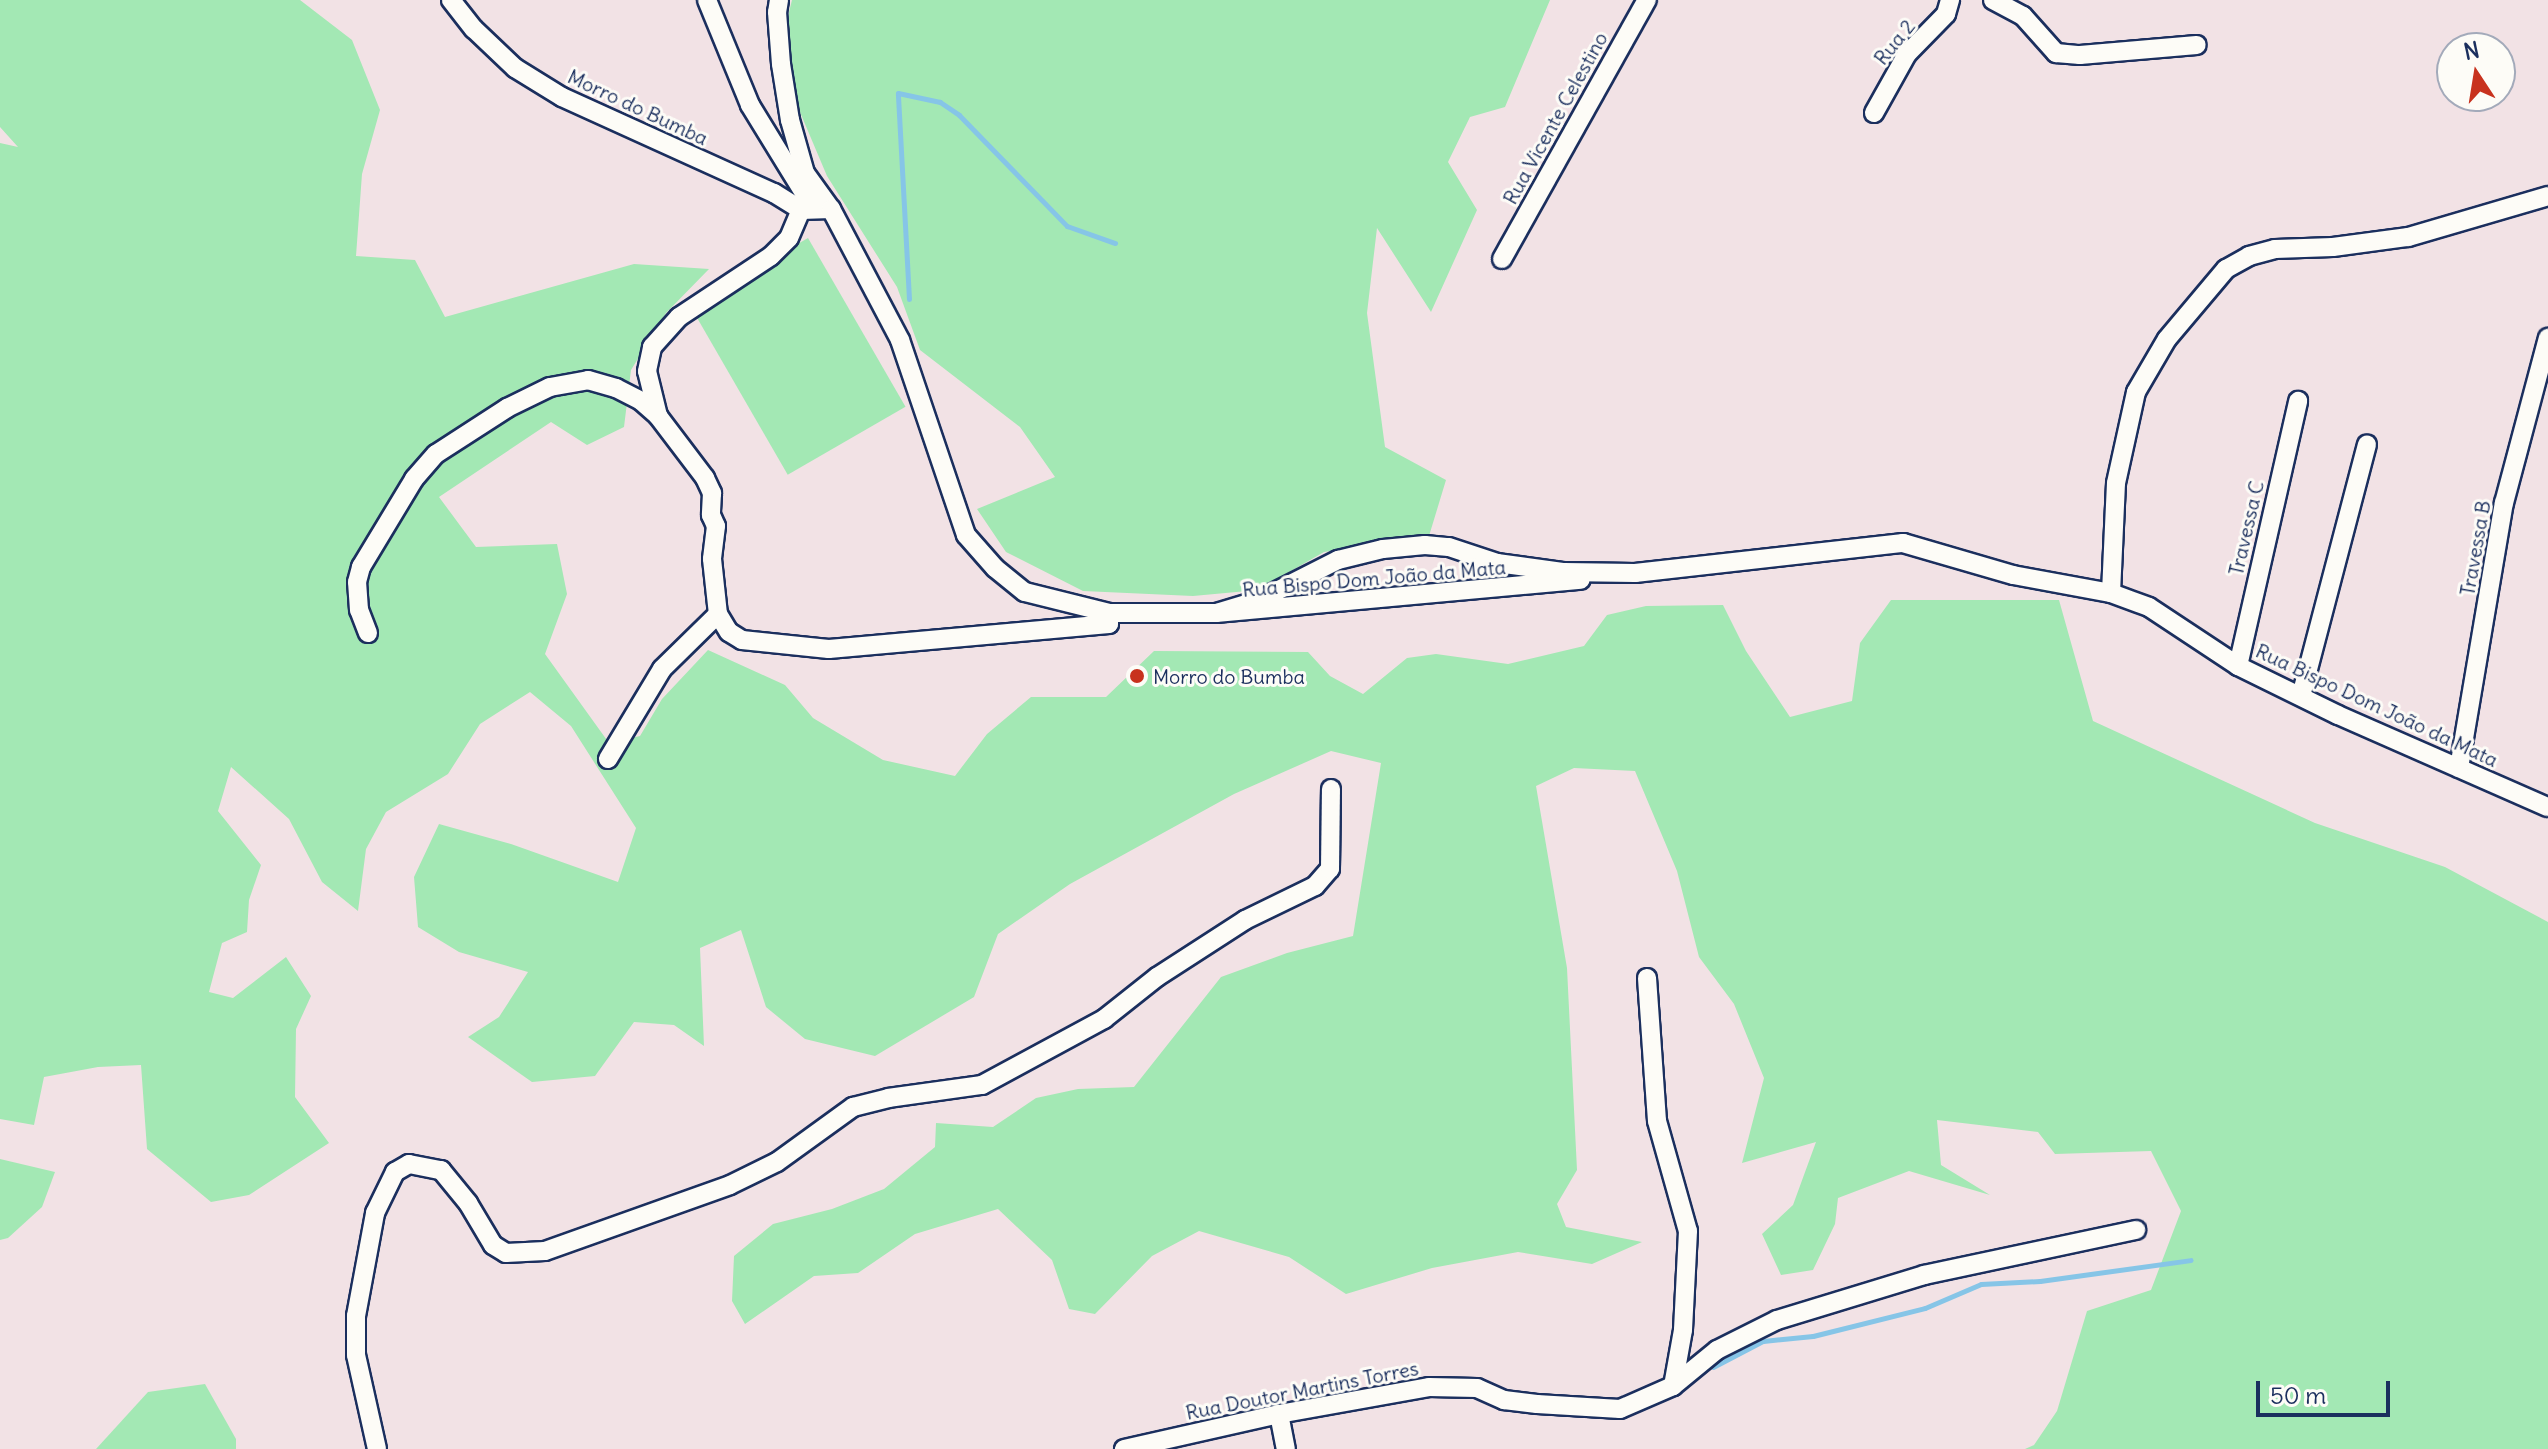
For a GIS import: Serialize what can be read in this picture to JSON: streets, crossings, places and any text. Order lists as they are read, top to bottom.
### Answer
{
  "streets": {
    "street": [
      "Rua 2",
      "Morro do Bumba",
      "Rua Vicente Celestino",
      "Travessa C",
      "Travessa B",
      "Rua Bispo Dom João da Mata",
      "Rua Doutor Martins Torres"
    ]
  },
  "crossings": [
    ["Travessa C", "Rua Bispo Dom João da Mata"],
    ["Travessa B", "Rua Bispo Dom João da Mata"]
  ],
  "places": ["Morro do Bumba"],
  "scale_bar": "50 m",
  "north": "top"
}
